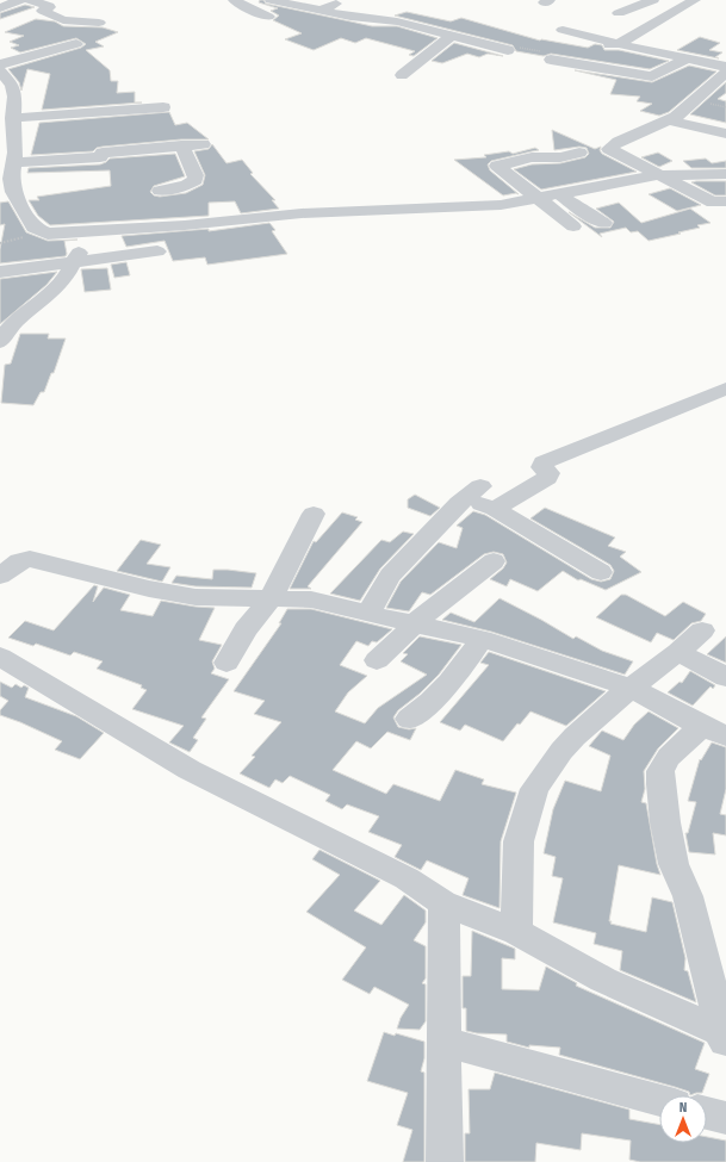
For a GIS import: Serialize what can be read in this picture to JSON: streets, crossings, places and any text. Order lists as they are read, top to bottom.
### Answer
{
  "north": "top"
}
